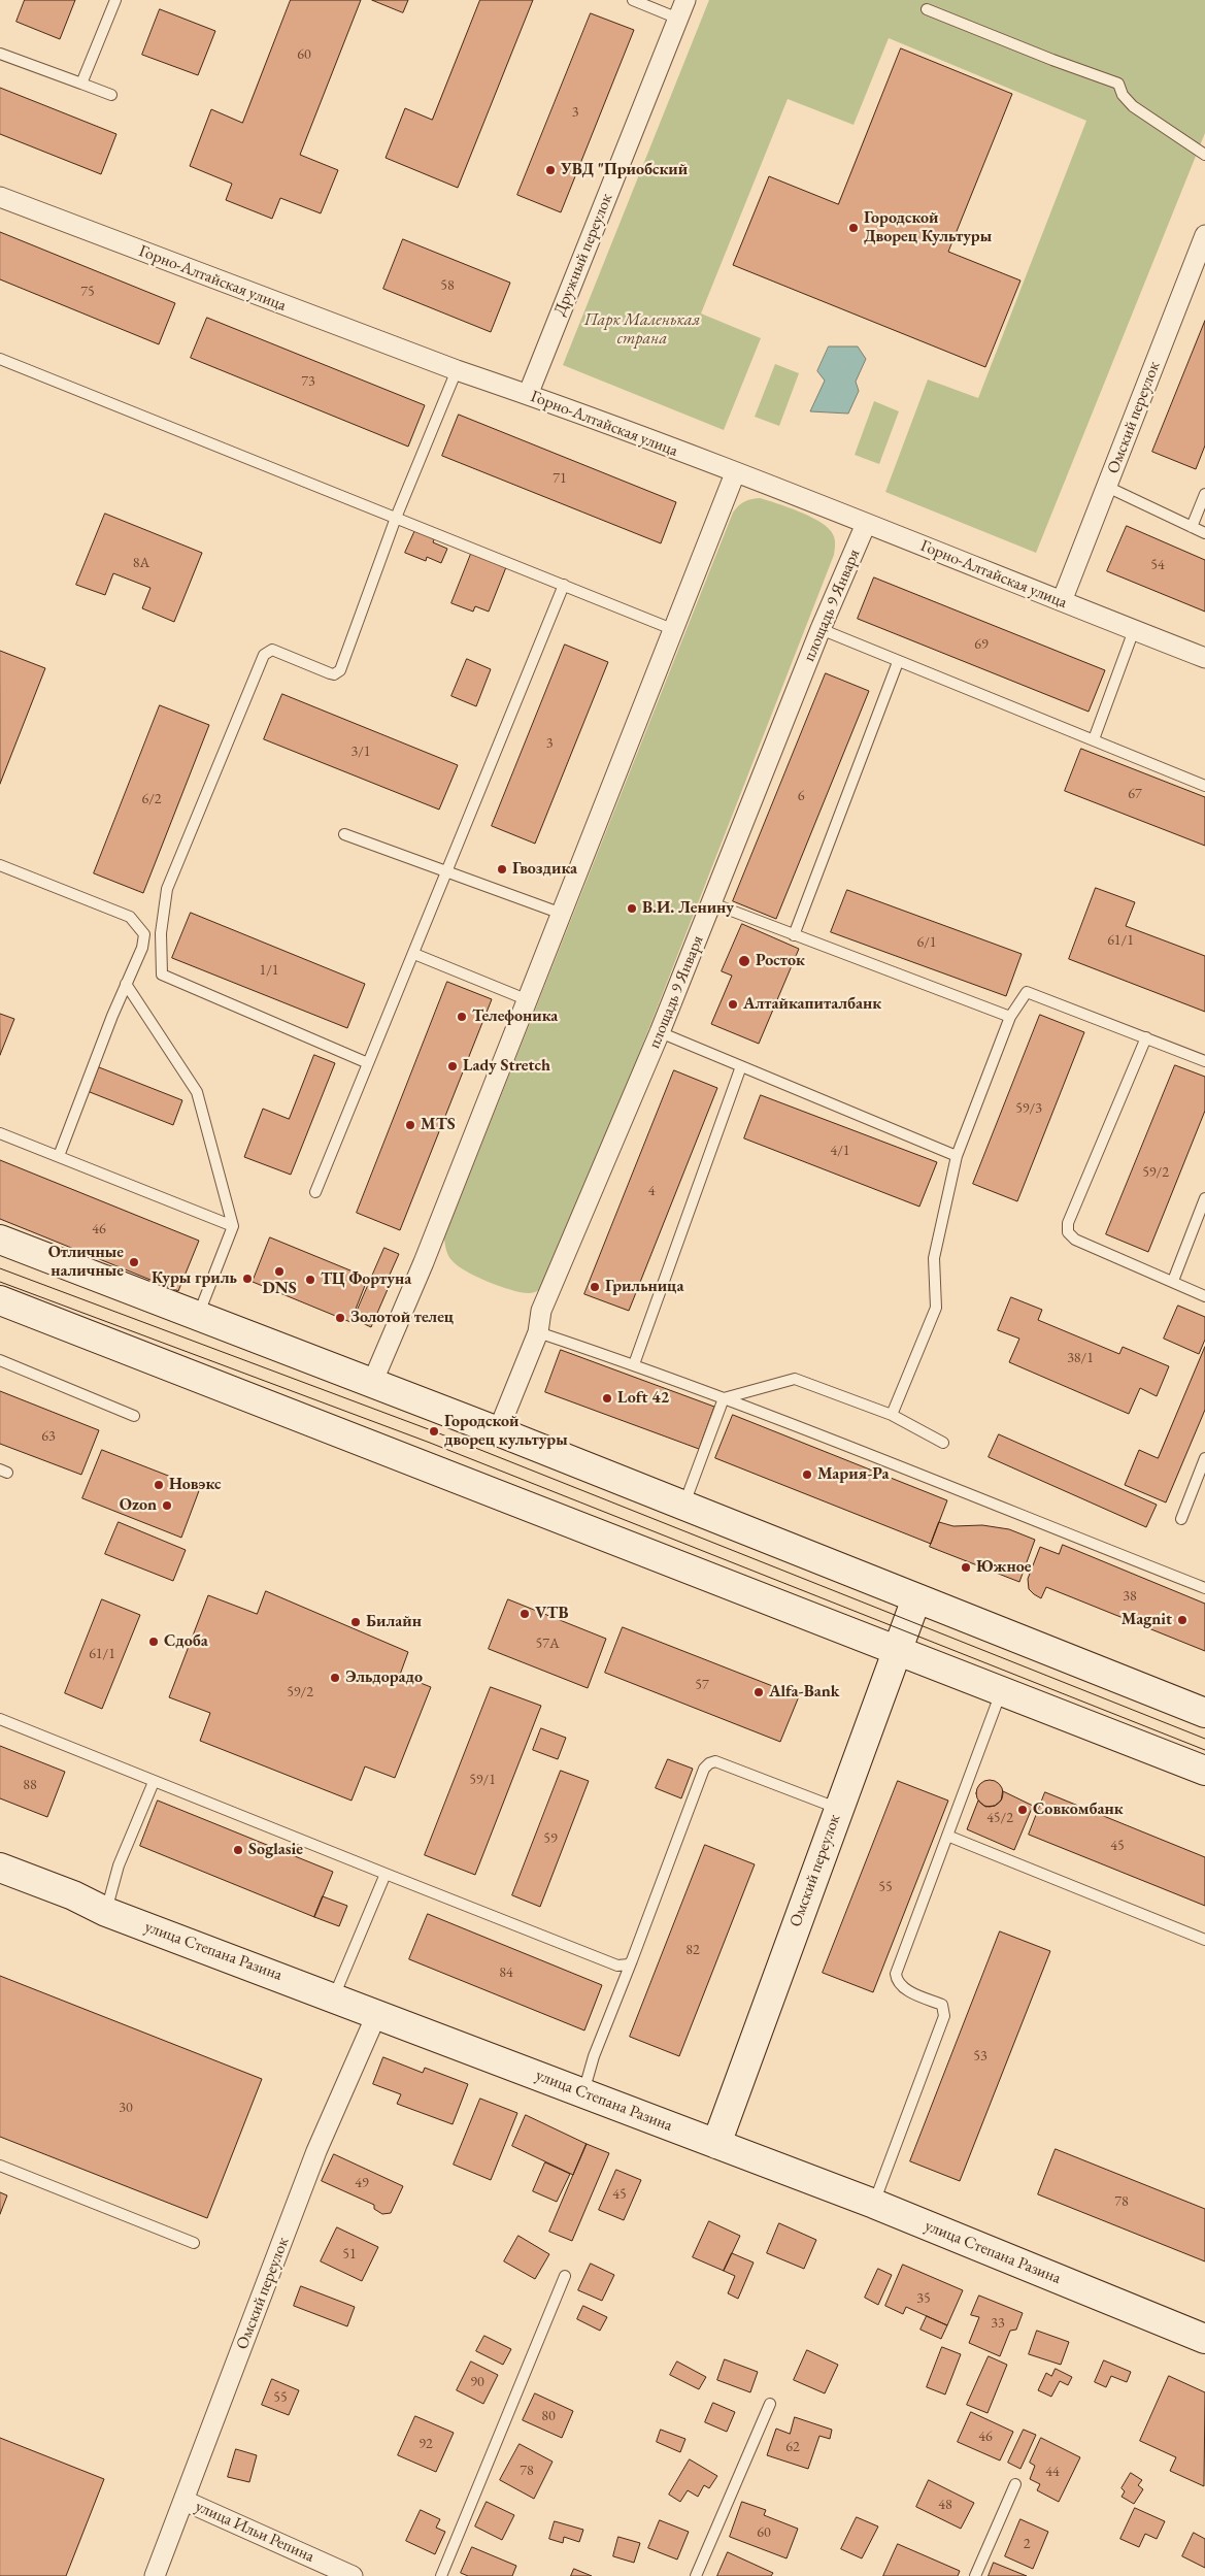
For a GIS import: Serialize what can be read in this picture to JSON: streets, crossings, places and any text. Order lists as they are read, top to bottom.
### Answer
{
  "streets": {
    "main road": ["Омский переулок", "улица Степана Разина"],
    "street": [
      "Дружный переулок",
      "Горно-Алтайская улица",
      "площадь 9 Января",
      "улица Ильи Репина"
    ]
  },
  "crossings": [
    ["Дружный переулок", "Горно-Алтайская улица"],
    ["Горно-Алтайская улица", "Омский переулок"],
    ["Горно-Алтайская улица", "площадь 9 Января"],
    ["Омский переулок", "улица Степана Разина"],
    ["Омский переулок", "улица Ильи Репина"]
  ],
  "parks": ["Парк Маленькая страна"],
  "places": [
    "УВД \"Приобский",
    "Городской Дворец Культуры",
    "Гвоздика",
    "В.И. Ленину",
    "Росток",
    "Алтайкапиталбанк",
    "Телефоника",
    "Lady Stretch",
    "MTS",
    "Отличные наличные",
    "DNS",
    "Куры гриль",
    "ТЦ Фортуна",
    "Грильница",
    "Золотой телец",
    "Loft 42",
    "Городской дворец культуры",
    "Мария-Ра",
    "Новэкс",
    "Ozon",
    "Южное",
    "VTB",
    "Magnit",
    "Билайн",
    "Сдоба",
    "Эльдорадо",
    "Alfa-Bank",
    "Совкомбанк",
    "Soglasie"
  ],
  "house_numbers": [
    "60",
    "3",
    "58",
    "75",
    "73",
    "71",
    "8А",
    "54",
    "69",
    "3",
    "3/1",
    "67",
    "6",
    "6/2",
    "61/1",
    "6/1",
    "1/1",
    "59/3",
    "4/1",
    "59/2",
    "4",
    "46",
    "38/1",
    "63",
    "38",
    "57А",
    "61/1",
    "57",
    "59/2",
    "59/1",
    "88",
    "45/2",
    "59",
    "45",
    "55",
    "82",
    "84",
    "53",
    "30",
    "49",
    "45",
    "78",
    "51",
    "35",
    "33",
    "90",
    "55",
    "80",
    "46",
    "92",
    "62",
    "78",
    "44",
    "48",
    "60",
    "2"
  ]
}
